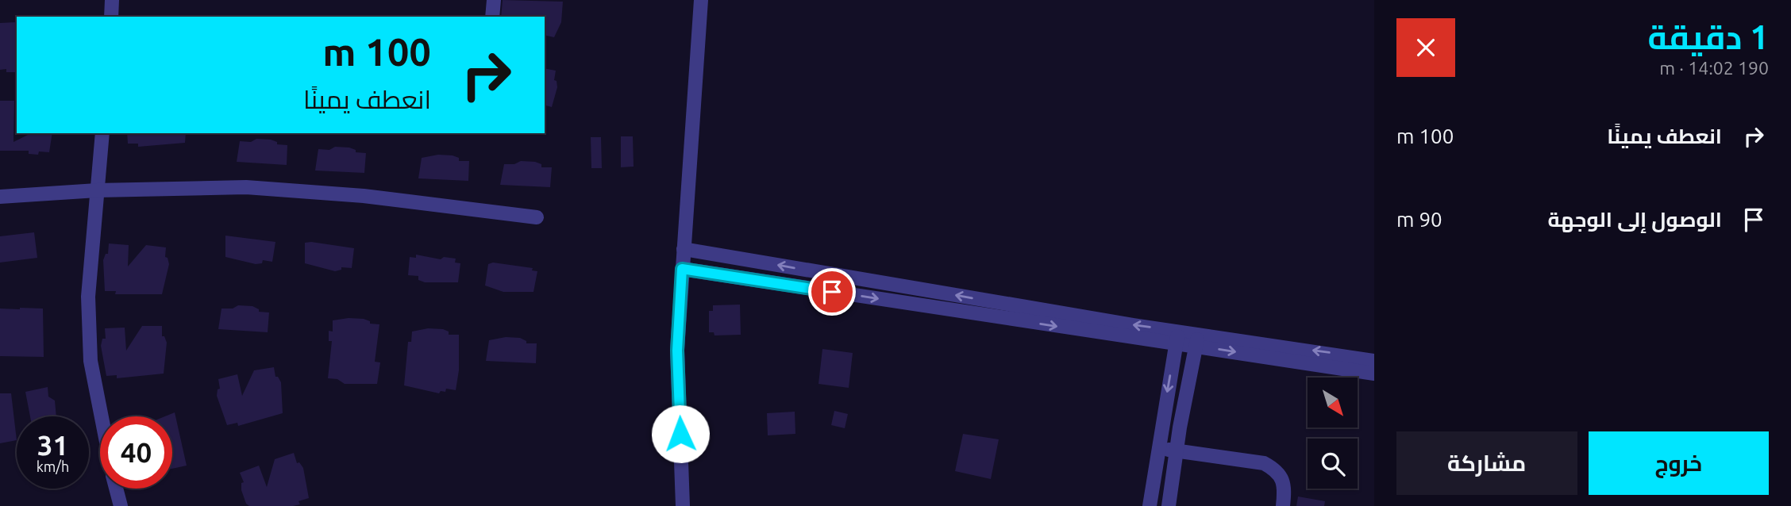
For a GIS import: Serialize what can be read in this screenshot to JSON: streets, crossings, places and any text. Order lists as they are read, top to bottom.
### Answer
{
  "north": "bottom right",
  "page": {
    "heading": ["1 دقيقة", "190 m · 14:02"],
    "turn": ["100 m", "انعطف يمينًا"],
    "list": [
      {
        "name": "انعطف يمينًا",
        "value": "100 m"
      },
      {
        "name": "الوصول إلى الوجهة",
        "value": "90 m"
      }
    ],
    "speed": "31 km/h",
    "limit": "40",
    "buttons": ["خروج", "مشاركة"]
  }
}
